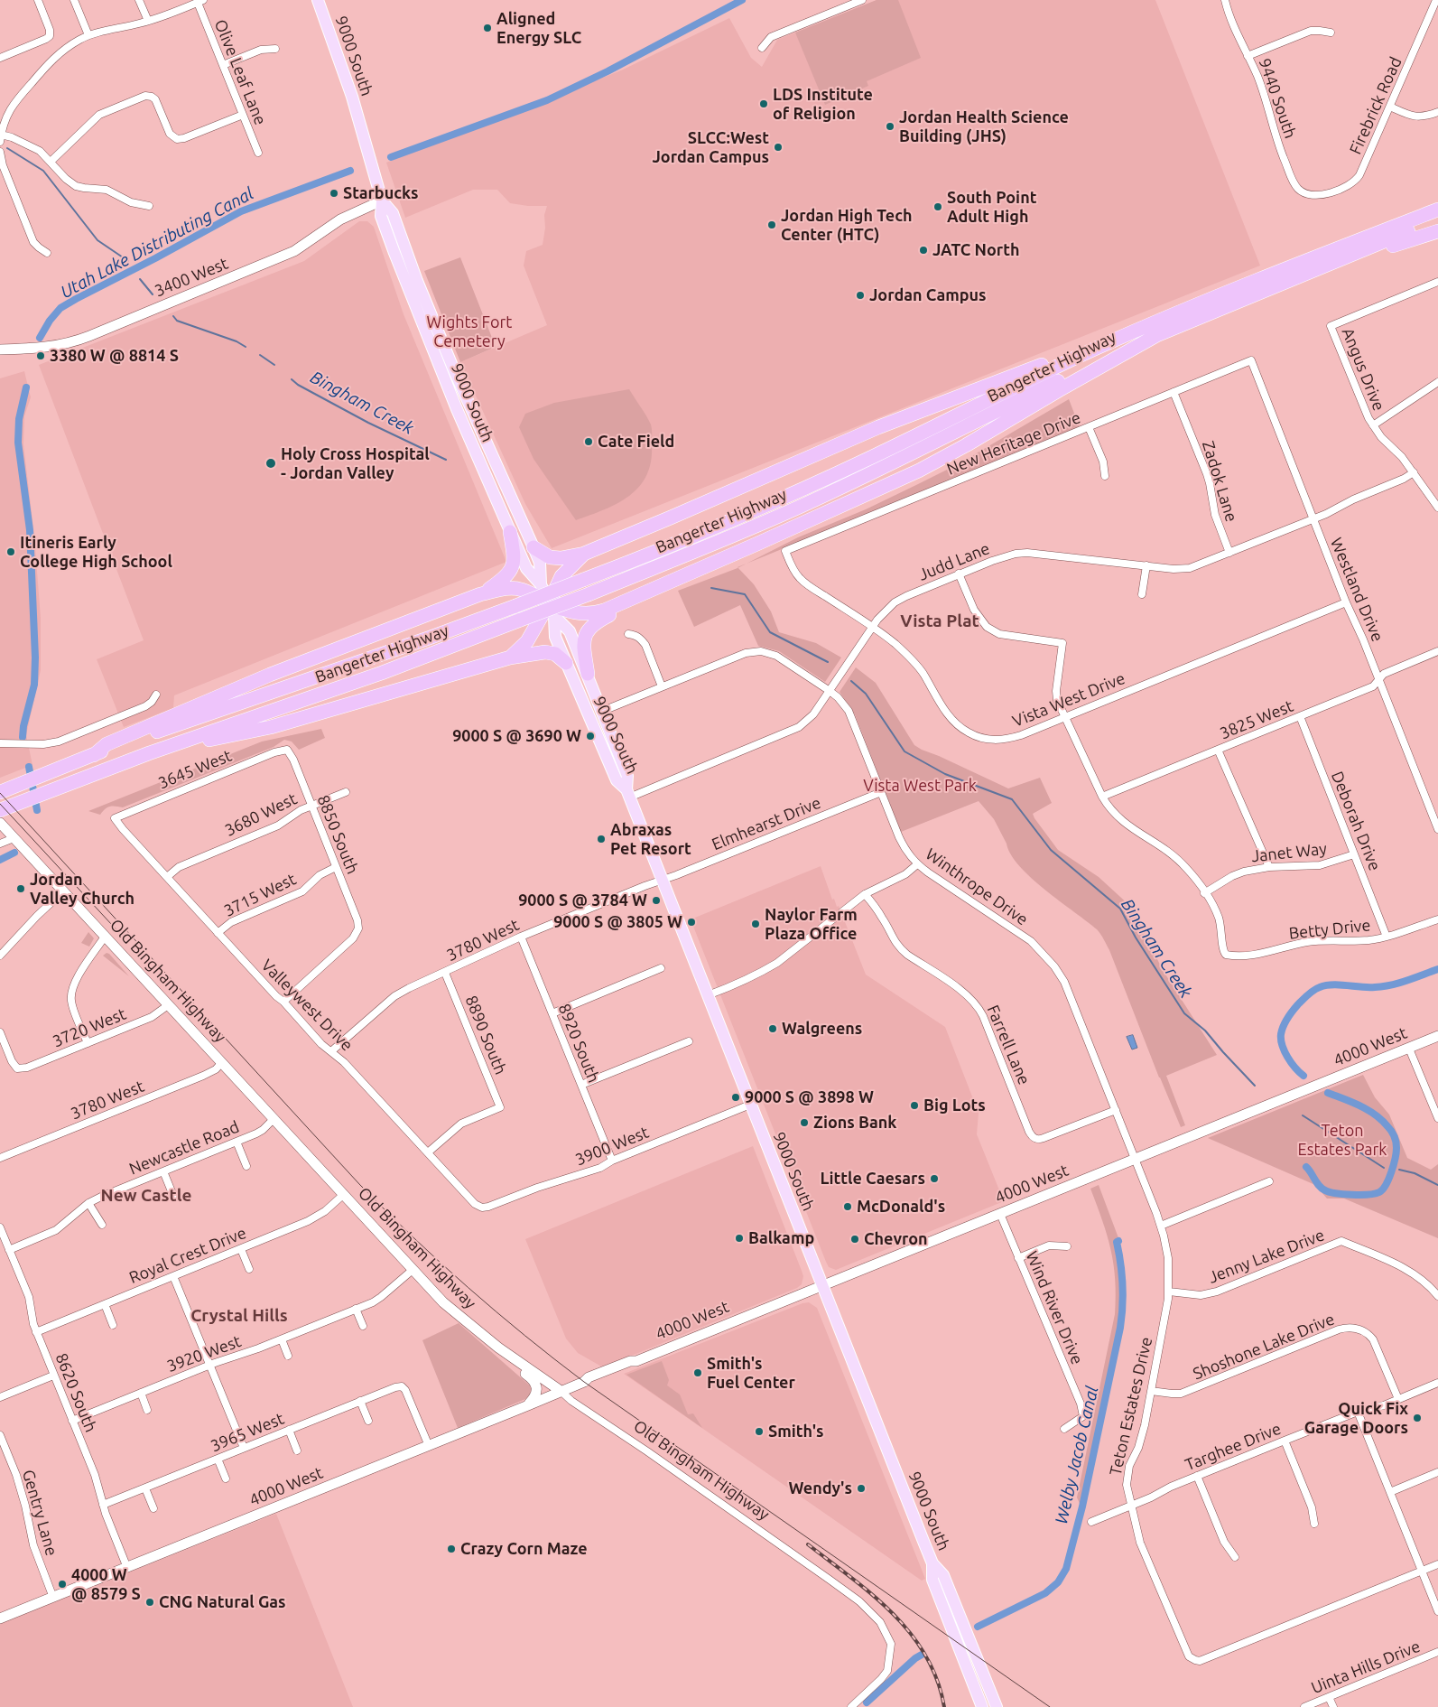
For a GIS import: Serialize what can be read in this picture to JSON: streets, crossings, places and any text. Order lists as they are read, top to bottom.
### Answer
{
  "streets": {
    "highway": ["Bangerter Highway"],
    "main road": [
      "9000 South",
      "3400 West",
      "Old Bingham Highway",
      "4000 West"
    ],
    "street": [
      "Olive Leaf Lane",
      "9440 South",
      "Firebrick Road",
      "Angus Drive",
      "New Heritage Drive",
      "Zadok Lane",
      "Judd Lane",
      "Westland Drive",
      "Vista West Drive",
      "3825 West",
      "3645 West",
      "3680 West",
      "Deborah Drive",
      "Elmhearst Drive",
      "8850 South",
      "Janet Way",
      "Winthrope Drive",
      "3715 West",
      "Betty Drive",
      "3780 West",
      "Valleywest Drive",
      "3720 West",
      "8890 South",
      "8920 South",
      "Farrell Lane",
      "3900 West",
      "Newcastle Road",
      "Royal Crest Drive",
      "Jenny Lake Drive",
      "Wind River Drive",
      "Shoshone Lake Drive",
      "3920 West",
      "8620 South",
      "Teton Estates Drive",
      "3965 West",
      "Targhee Drive",
      "Gentry Lane",
      "Uinta Hills Drive"
    ]
  },
  "crossings": [
    ["9000 South", "3400 West"],
    ["9000 South", "Judd Lane"],
    ["9000 South", "Elmhearst Drive"],
    ["9000 South", "Winthrope Drive"],
    ["9000 South", "3780 West"],
    ["9000 South", "4000 West"],
    ["9000 South", "3900 West"],
    ["9440 South", "Firebrick Road"],
    ["Angus Drive", "Judd Lane"],
    ["New Heritage Drive", "Zadok Lane"],
    ["New Heritage Drive", "Westland Drive"],
    ["New Heritage Drive", "Vista West Drive"],
    ["Zadok Lane", "Judd Lane"],
    ["Judd Lane", "Westland Drive"],
    ["Judd Lane", "Vista West Drive"],
    ["Judd Lane", "Winthrope Drive"],
    ["Westland Drive", "Vista West Drive"],
    ["Westland Drive", "3825 West"],
    ["3825 West", "Deborah Drive"],
    ["3645 West", "8850 South"],
    ["3645 West", "Valleywest Drive"],
    ["3680 West", "8850 South"],
    ["3680 West", "Valleywest Drive"],
    ["Deborah Drive", "Janet Way"],
    ["Deborah Drive", "Betty Drive"],
    ["Elmhearst Drive", "Winthrope Drive"],
    ["Elmhearst Drive", "3780 West"],
    ["8850 South", "3715 West"],
    ["8850 South", "Valleywest Drive"],
    ["Janet Way", "Betty Drive"],
    ["Winthrope Drive", "Farrell Lane"],
    ["Winthrope Drive", "4000 West"],
    ["Winthrope Drive", "Teton Estates Drive"],
    ["3715 West", "Valleywest Drive"],
    ["3780 West", "Old Bingham Highway"],
    ["3780 West", "Valleywest Drive"],
    ["3780 West", "8890 South"],
    ["3780 West", "8920 South"],
    ["Old Bingham Highway", "3720 West"],
    ["Old Bingham Highway", "4000 West"],
    ["Old Bingham Highway", "Newcastle Road"],
    ["Old Bingham Highway", "Royal Crest Drive"],
    ["Old Bingham Highway", "3920 West"],
    ["Valleywest Drive", "8890 South"],
    ["Valleywest Drive", "3900 West"],
    ["8920 South", "3900 West"],
    ["4000 West", "Wind River Drive"],
    ["4000 West", "8620 South"],
    ["4000 West", "Teton Estates Drive"],
    ["4000 West", "3965 West"],
    ["4000 West", "Gentry Lane"],
    ["Newcastle Road", "8620 South"],
    ["Royal Crest Drive", "8620 South"],
    ["Jenny Lake Drive", "Teton Estates Drive"],
    ["Shoshone Lake Drive", "Teton Estates Drive"],
    ["Shoshone Lake Drive", "Targhee Drive"],
    ["3920 West", "8620 South"],
    ["8620 South", "3965 West"],
    ["Teton Estates Drive", "Targhee Drive"]
  ],
  "districts": ["Vista Plat", "New Castle", "Crystal Hills"],
  "water": ["Utah Lake Distributing Canal", "Bingham Creek", "Welby Jacob Canal"],
  "parks": ["Wights Fort Cemetery", "Vista West Park", "Teton Estates Park"],
  "places": [
    "Aligned Energy SLC",
    "LDS Institute of Religion",
    "Jordan Health Science Building (JHS)",
    "SLCC:West Jordan Campus",
    "Starbucks",
    "South Point Adult High",
    "Jordan High Tech Center (HTC)",
    "JATC North",
    "Jordan Campus",
    "3380 W @ 8814 S",
    "Cate Field",
    "Holy Cross Hospital - Jordan Valley",
    "Itineris Early College High School",
    "9000 S @ 3690 W",
    "Abraxas Pet Resort",
    "Jordan Valley Church",
    "9000 S @ 3784 W",
    "9000 S @ 3805 W",
    "Naylor Farm Plaza Office",
    "Walgreens",
    "9000 S @ 3898 W",
    "Big Lots",
    "Zions Bank",
    "Little Caesars",
    "McDonald's",
    "Balkamp",
    "Chevron",
    "Smith's Fuel Center",
    "Quick Fix Garage Doors",
    "Smith's",
    "Wendy's",
    "Crazy Corn Maze",
    "4000 W @ 8579 S",
    "CNG Natural Gas"
  ]
}
